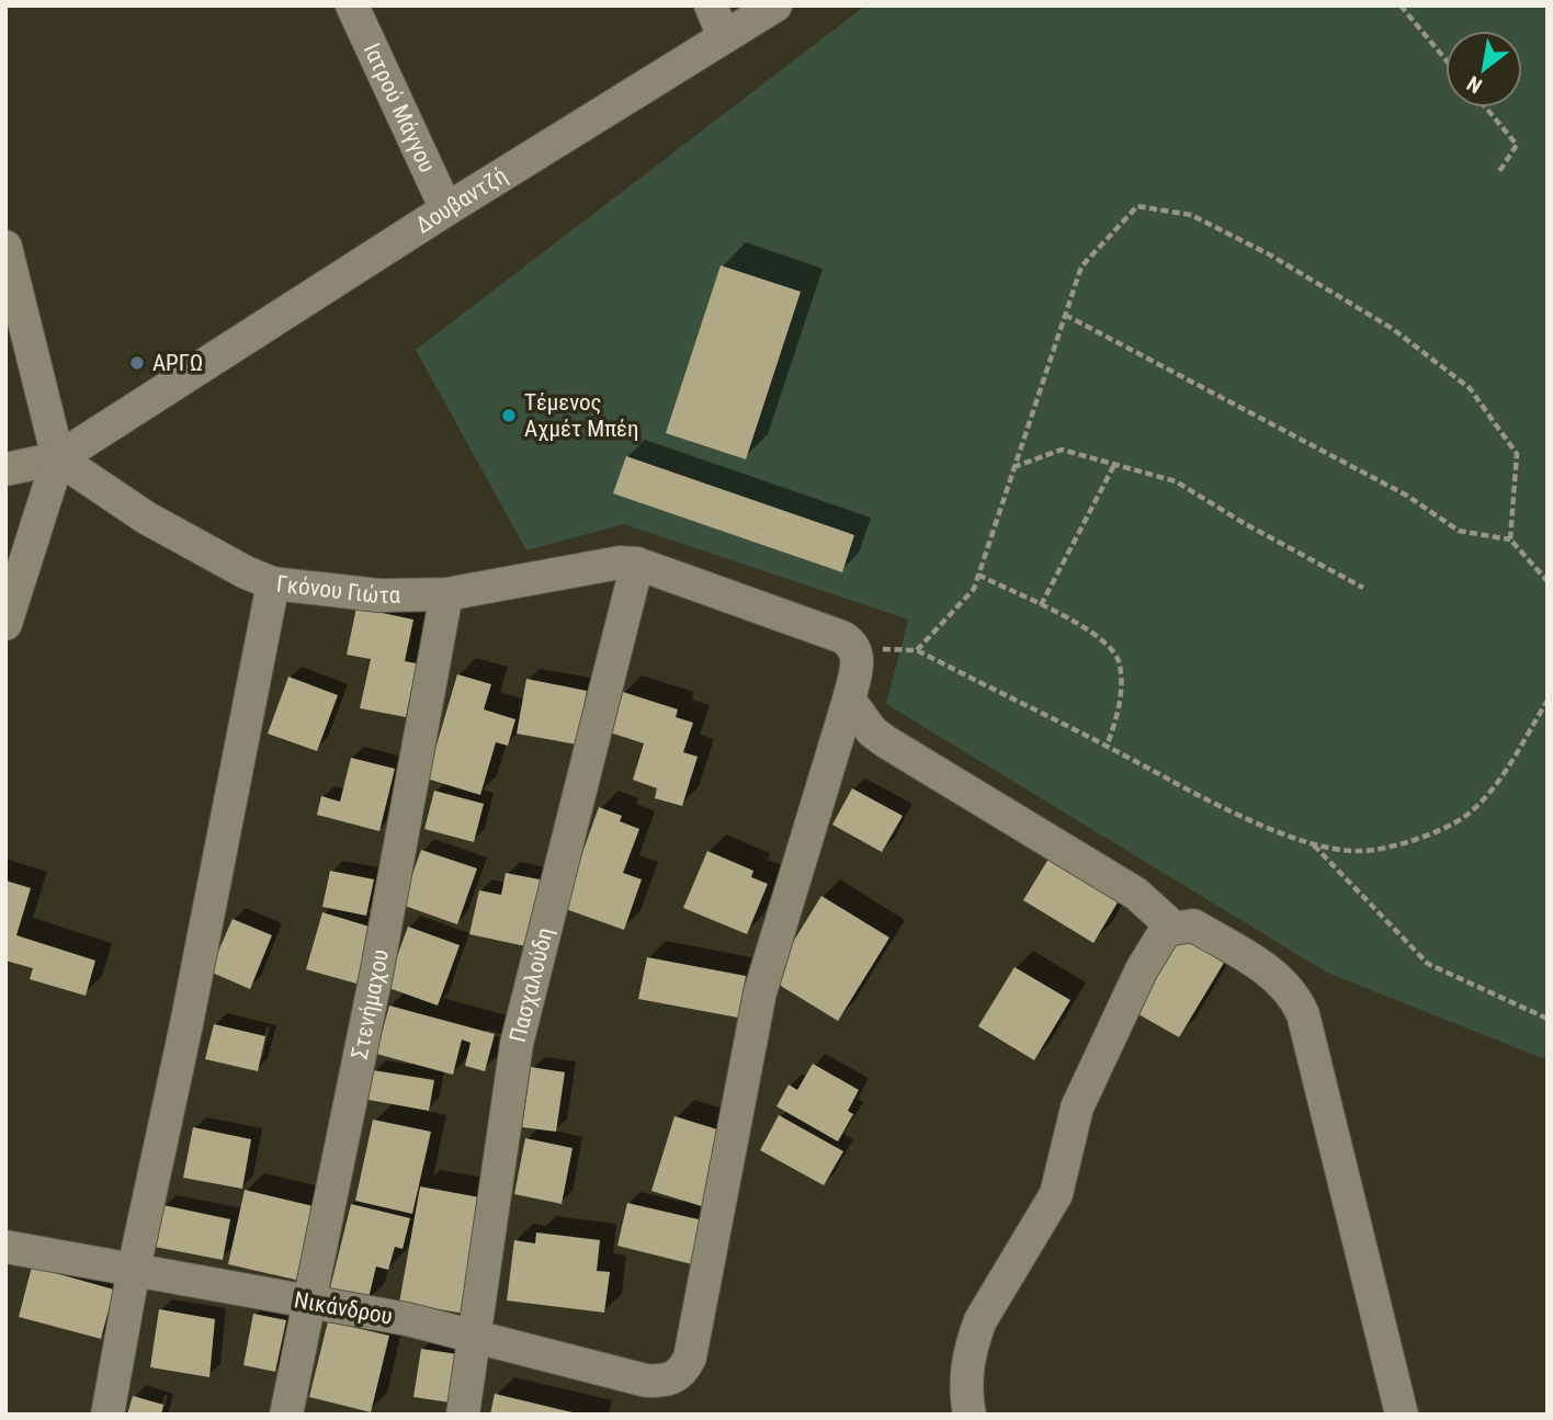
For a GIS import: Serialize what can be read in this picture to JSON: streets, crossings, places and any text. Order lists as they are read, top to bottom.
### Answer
{
  "streets": {
    "street": [
      "Ιατρού Μάγγου",
      "Δουβαντζή",
      "Γκόνου Γιώτα",
      "Πασχαλούδη",
      "Στενήμαχου",
      "Νικάνδρου"
    ]
  },
  "crossings": [
    ["Ιατρού Μάγγου", "Δουβαντζή"],
    ["Δουβαντζή", "Γκόνου Γιώτα"],
    ["Γκόνου Γιώτα", "Πασχαλούδη"],
    ["Γκόνου Γιώτα", "Στενήμαχου"],
    ["Πασχαλούδη", "Νικάνδρου"],
    ["Στενήμαχου", "Νικάνδρου"]
  ],
  "places": ["ΑΡΓΩ", "Τέμενος Αχμέτ Μπέη"],
  "north": "bottom left"
}
